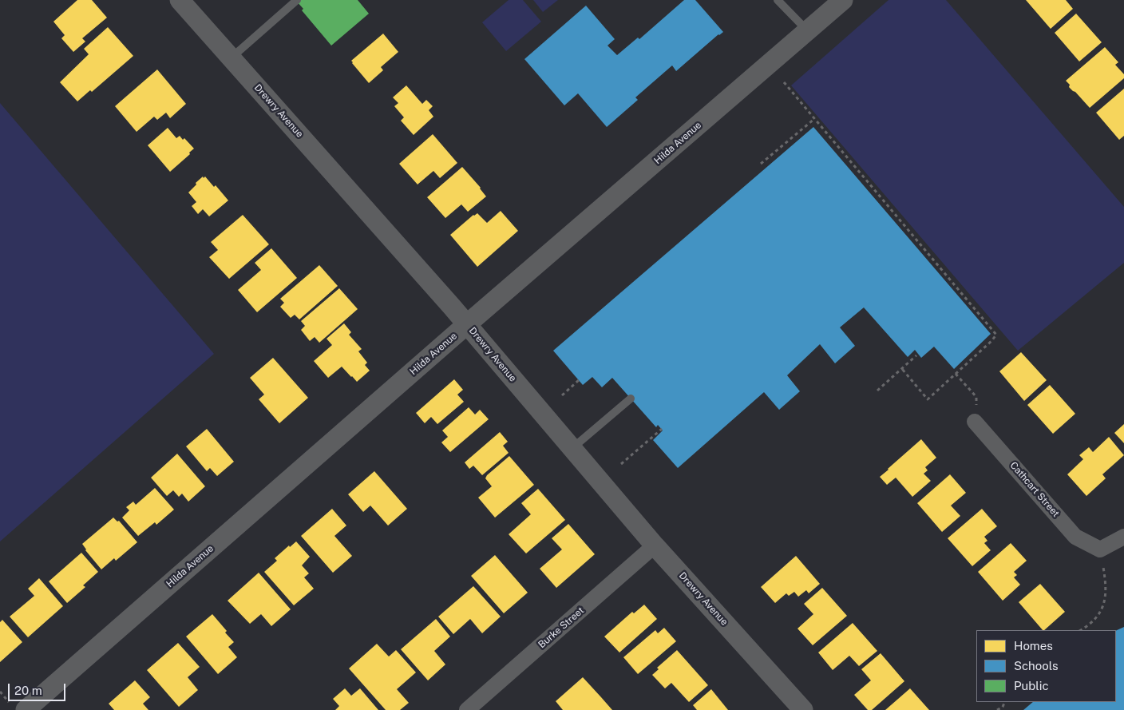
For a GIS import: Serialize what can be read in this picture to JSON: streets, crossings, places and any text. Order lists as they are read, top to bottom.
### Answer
{
  "streets": {
    "street": [
      "Drewry Avenue",
      "Hilda Avenue",
      "Cathcart Street",
      "Burke Street"
    ]
  },
  "crossings": [
    ["Drewry Avenue", "Hilda Avenue"],
    ["Drewry Avenue", "Burke Street"]
  ],
  "legend": ["Homes", "Schools", "Public"],
  "scale_bar": "20 m"
}
